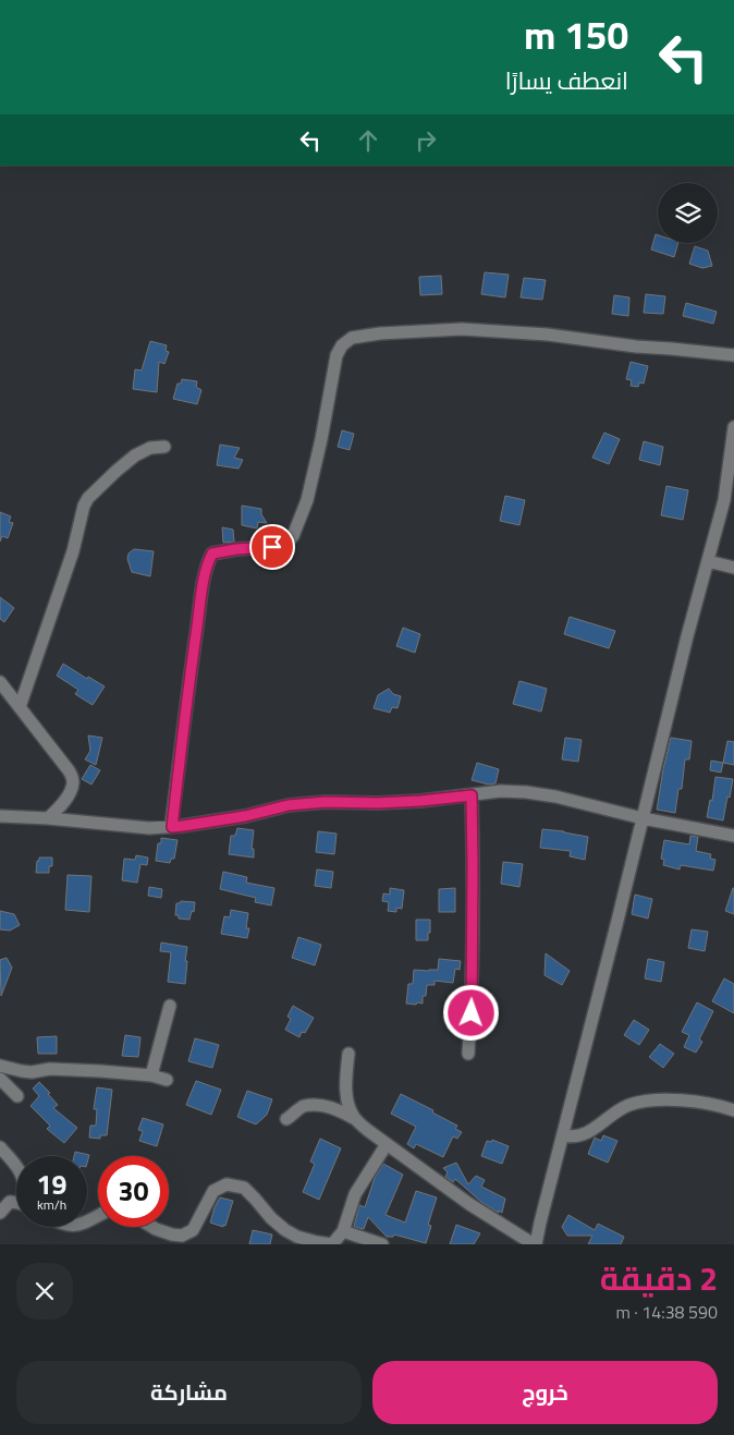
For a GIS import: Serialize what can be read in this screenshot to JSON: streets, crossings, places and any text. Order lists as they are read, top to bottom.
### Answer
{
  "page": {
    "turn": ["150 m", "انعطف يسارًا"],
    "speed": "19 km/h",
    "limit": "30",
    "heading": ["2 دقيقة", "590 m · 14:38"],
    "buttons": ["خروج", "مشاركة"]
  }
}
